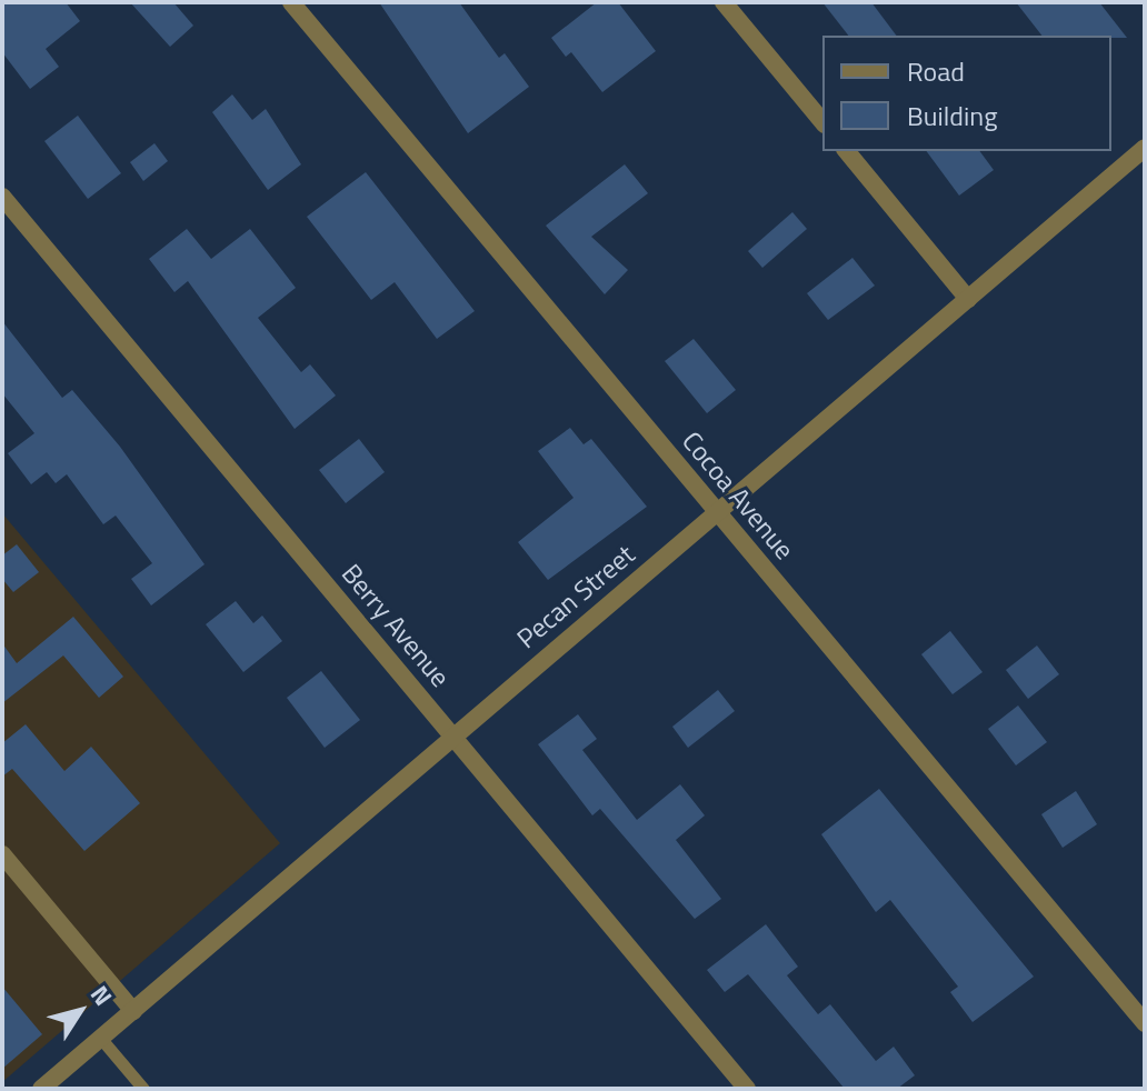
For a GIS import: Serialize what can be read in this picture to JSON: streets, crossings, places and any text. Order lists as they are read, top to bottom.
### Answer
{
  "streets": {
    "street": ["Cocoa Avenue", "Pecan Street", "Berry Avenue"]
  },
  "crossings": [
    ["Cocoa Avenue", "Pecan Street"],
    ["Pecan Street", "Berry Avenue"]
  ],
  "legend": ["Road", "Building"],
  "north": "top right"
}
